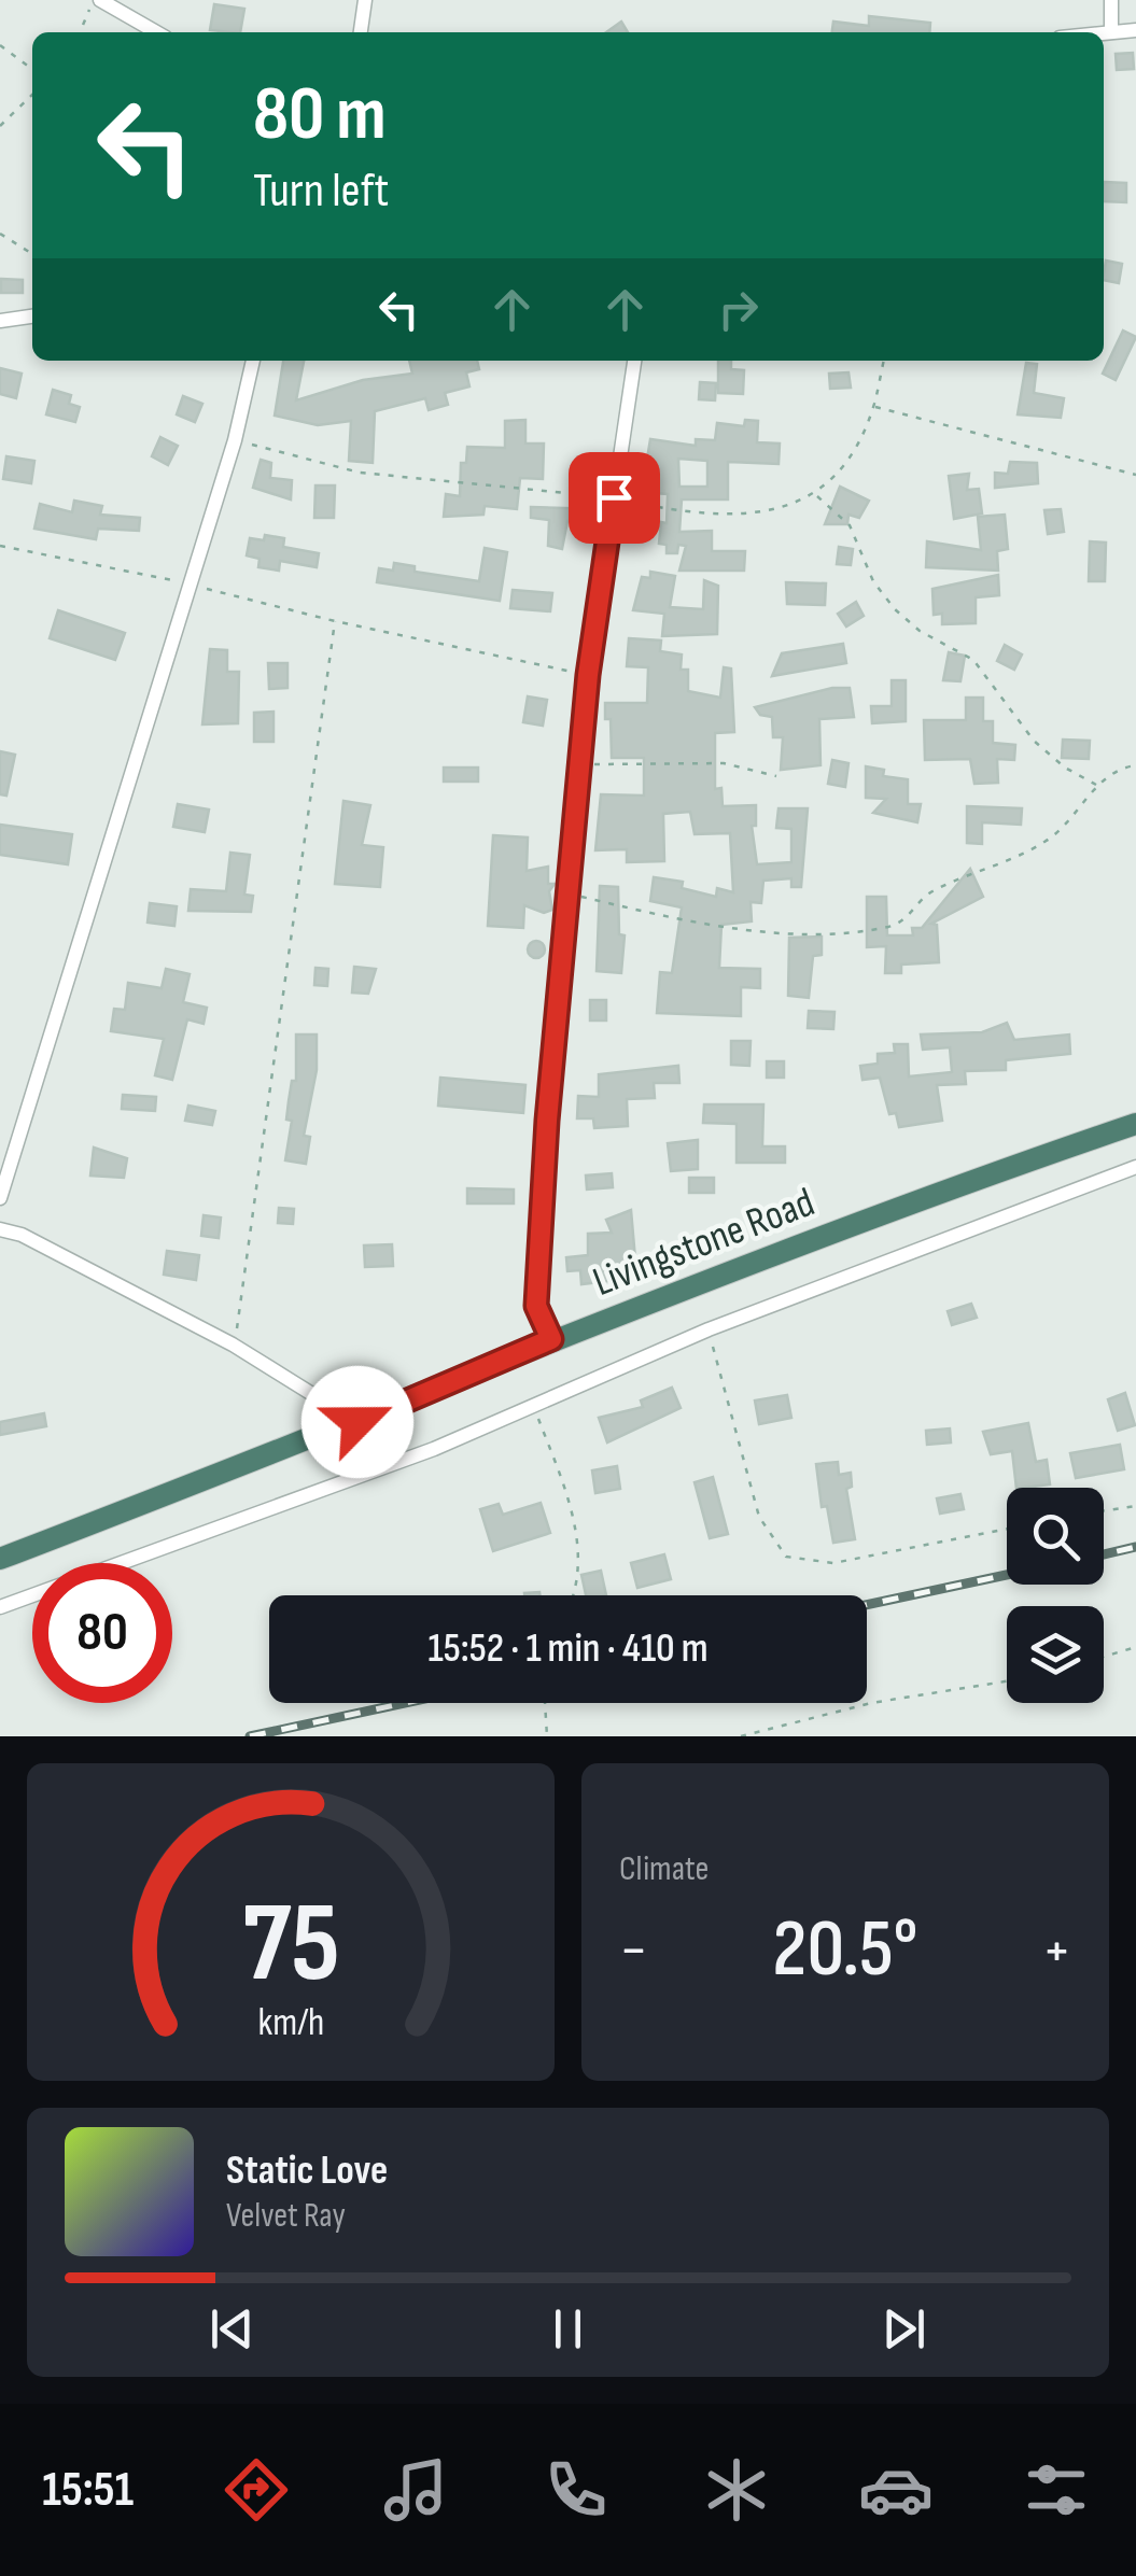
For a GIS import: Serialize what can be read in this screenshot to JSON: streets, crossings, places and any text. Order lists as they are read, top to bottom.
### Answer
{
  "streets": {
    "highway": ["Livingstone Road"]
  },
  "page": {
    "turn": ["80 m", "Turn left"],
    "limit": "80",
    "trip": "15:52 · 1 min · 410 m",
    "tile": "Climate",
    "heat": ["−", "20.5°", "+"],
    "song": ["Static Love", "Velvet Ray"],
    "tabs": "15:51",
    "gauge": ["75", "km/h"]
  }
}
